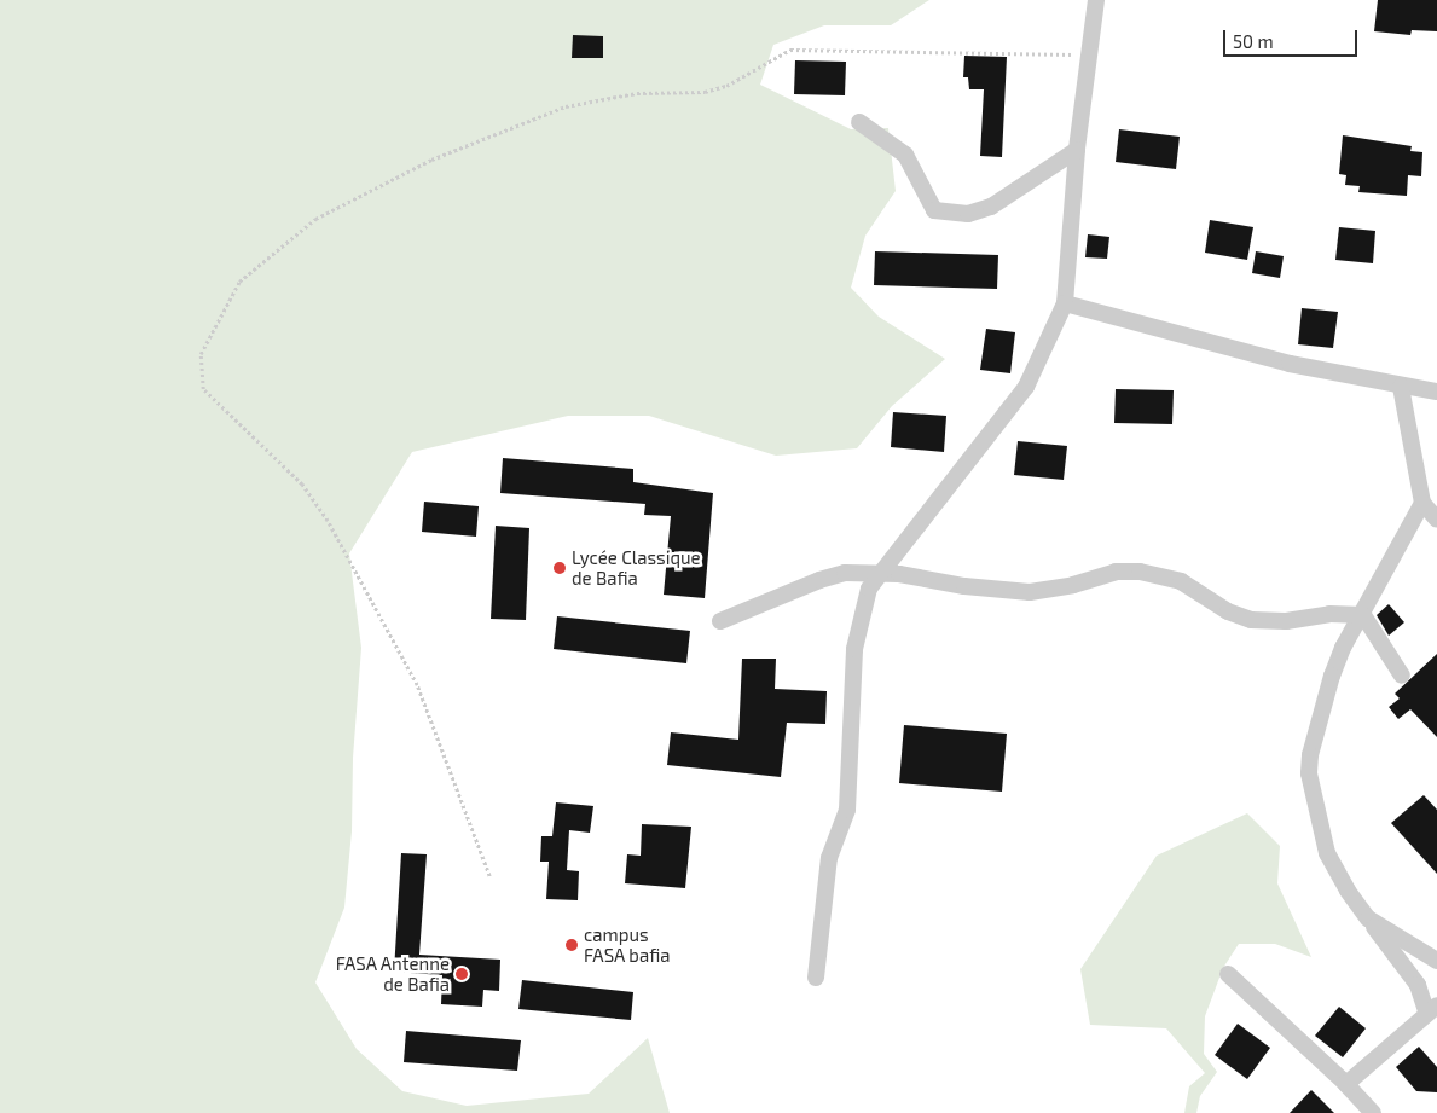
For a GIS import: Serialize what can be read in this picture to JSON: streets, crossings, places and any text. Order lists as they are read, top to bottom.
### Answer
{
  "places": ["Lycée Classique de Bafia", "campus FASA bafia", "FASA Antenne de Bafia"],
  "scale_bar": "50 m"
}
